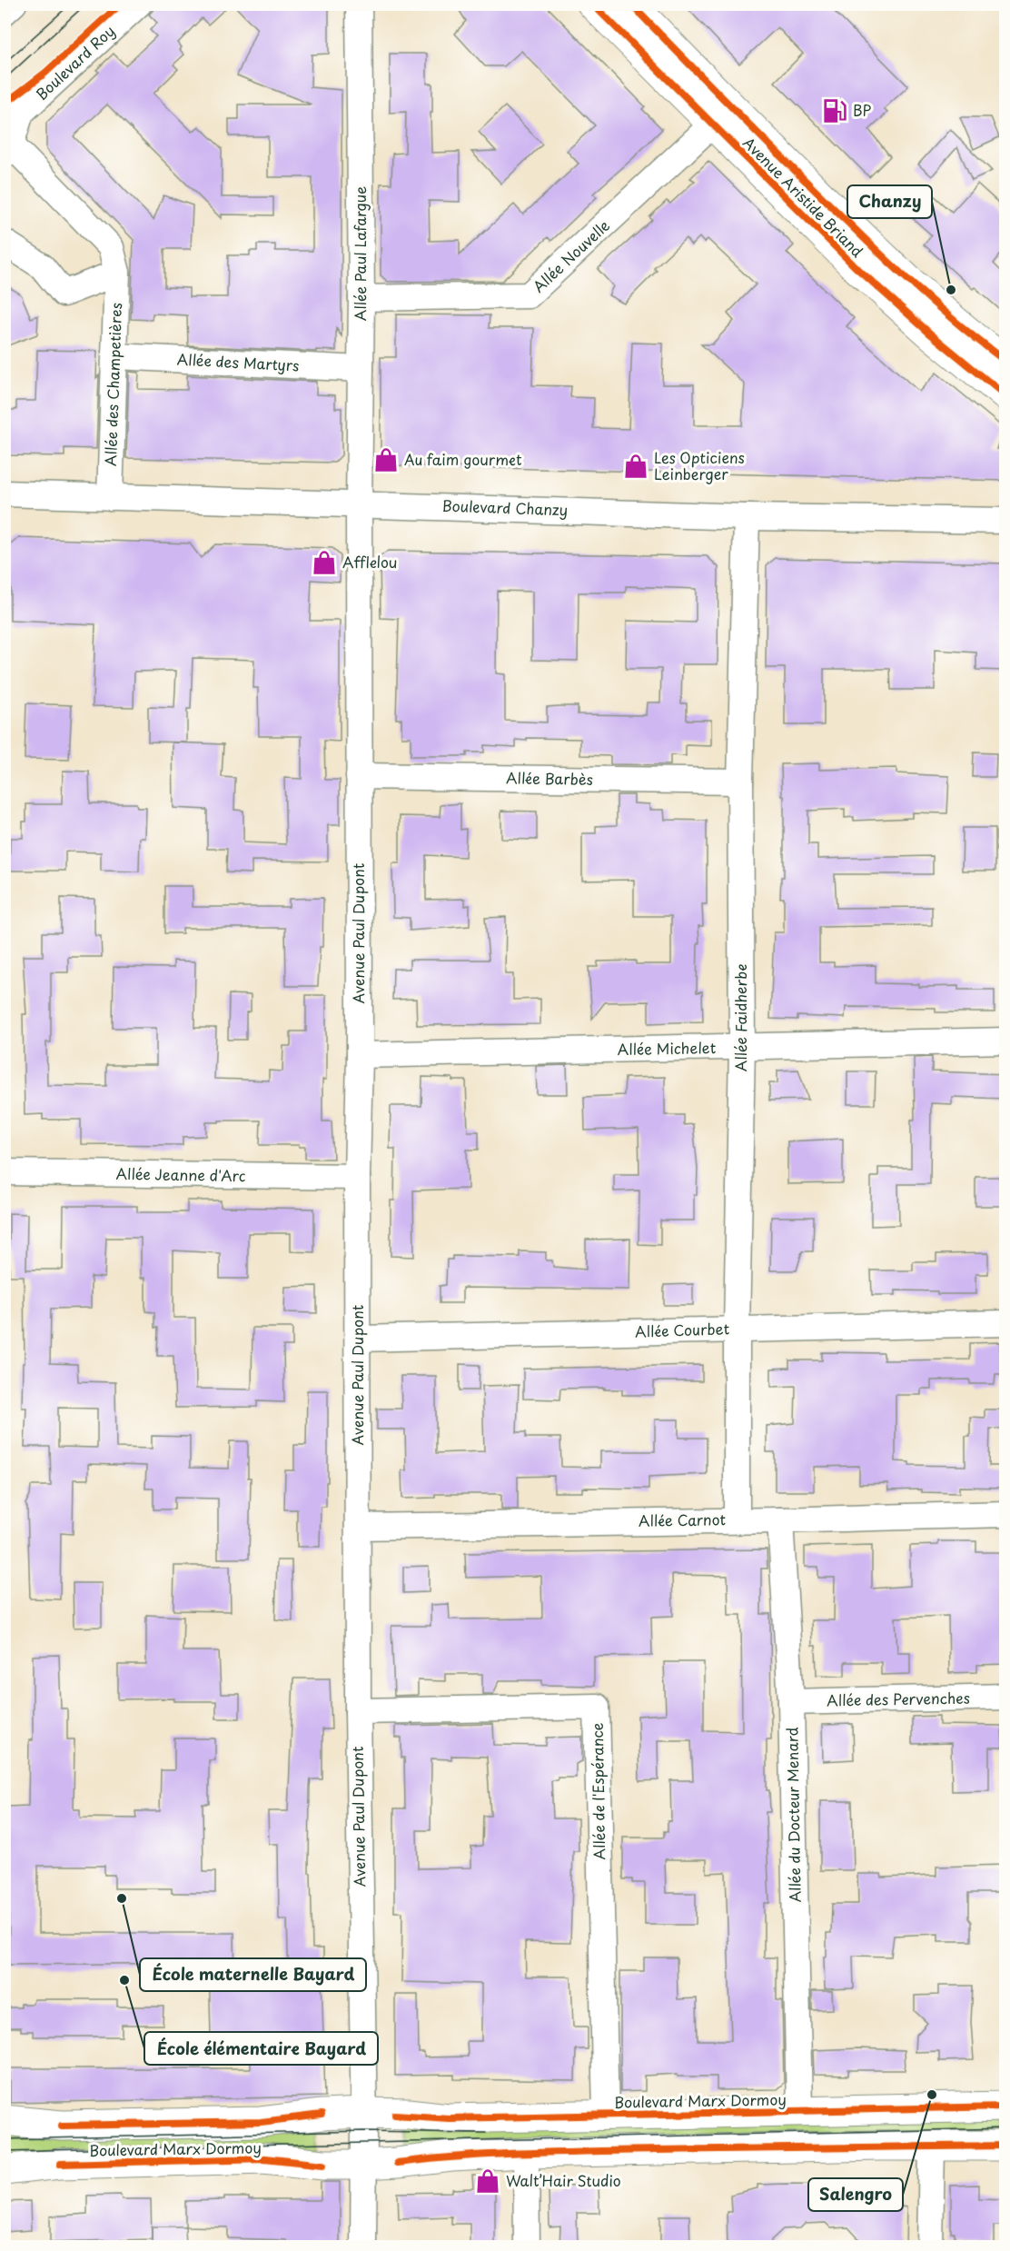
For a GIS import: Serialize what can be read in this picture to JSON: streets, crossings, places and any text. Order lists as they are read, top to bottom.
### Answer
{
  "streets": {
    "main road": ["Avenue Aristide Briand", "Boulevard Marx Dormoy"],
    "street": [
      "Boulevard Roy",
      "Allée Paul Lafargue",
      "Allée Nouvelle",
      "Allée des Martyrs",
      "Allée des Champetières",
      "Boulevard Chanzy",
      "Allée Barbès",
      "Avenue Paul Dupont",
      "Allée Faidherbe",
      "Allée Michelet",
      "Allée Jeanne d'Arc",
      "Allée Courbet",
      "Allée Carnot",
      "Allée des Pervenches",
      "Allée de l'Espérance",
      "Allée du Docteur Menard"
    ]
  },
  "crossings": [
    ["Boulevard Roy", "Allée des Champetières"],
    ["Avenue Aristide Briand", "Allée Nouvelle"],
    ["Allée Paul Lafargue", "Allée Nouvelle"],
    ["Allée Paul Lafargue", "Allée des Martyrs"],
    ["Allée Paul Lafargue", "Boulevard Chanzy"],
    ["Allée Paul Lafargue", "Avenue Paul Dupont"],
    ["Allée des Martyrs", "Allée des Champetières"],
    ["Allée des Champetières", "Boulevard Chanzy"],
    ["Boulevard Chanzy", "Avenue Paul Dupont"],
    ["Boulevard Chanzy", "Allée Faidherbe"],
    ["Allée Barbès", "Avenue Paul Dupont"],
    ["Allée Barbès", "Allée Faidherbe"],
    ["Avenue Paul Dupont", "Allée Michelet"],
    ["Avenue Paul Dupont", "Allée Jeanne d'Arc"],
    ["Avenue Paul Dupont", "Allée Courbet"],
    ["Avenue Paul Dupont", "Allée Carnot"],
    ["Avenue Paul Dupont", "Allée de l'Espérance"],
    ["Avenue Paul Dupont", "Boulevard Marx Dormoy"],
    ["Allée Faidherbe", "Allée Michelet"],
    ["Allée Faidherbe", "Allée Courbet"],
    ["Allée Faidherbe", "Allée Carnot"],
    ["Allée Carnot", "Allée du Docteur Menard"],
    ["Allée des Pervenches", "Allée du Docteur Menard"],
    ["Allée de l'Espérance", "Boulevard Marx Dormoy"],
    ["Allée du Docteur Menard", "Boulevard Marx Dormoy"]
  ],
  "places": {
    "fuel station": ["BP"],
    "other": [
      "Chanzy",
      "École maternelle Bayard",
      "École élémentaire Bayard",
      "Salengro"
    ],
    "shop": [
      "Au faim gourmet",
      "Les Opticiens Leinberger",
      "Afflelou",
      "Walt’Hair Studio"
    ]
  }
}
